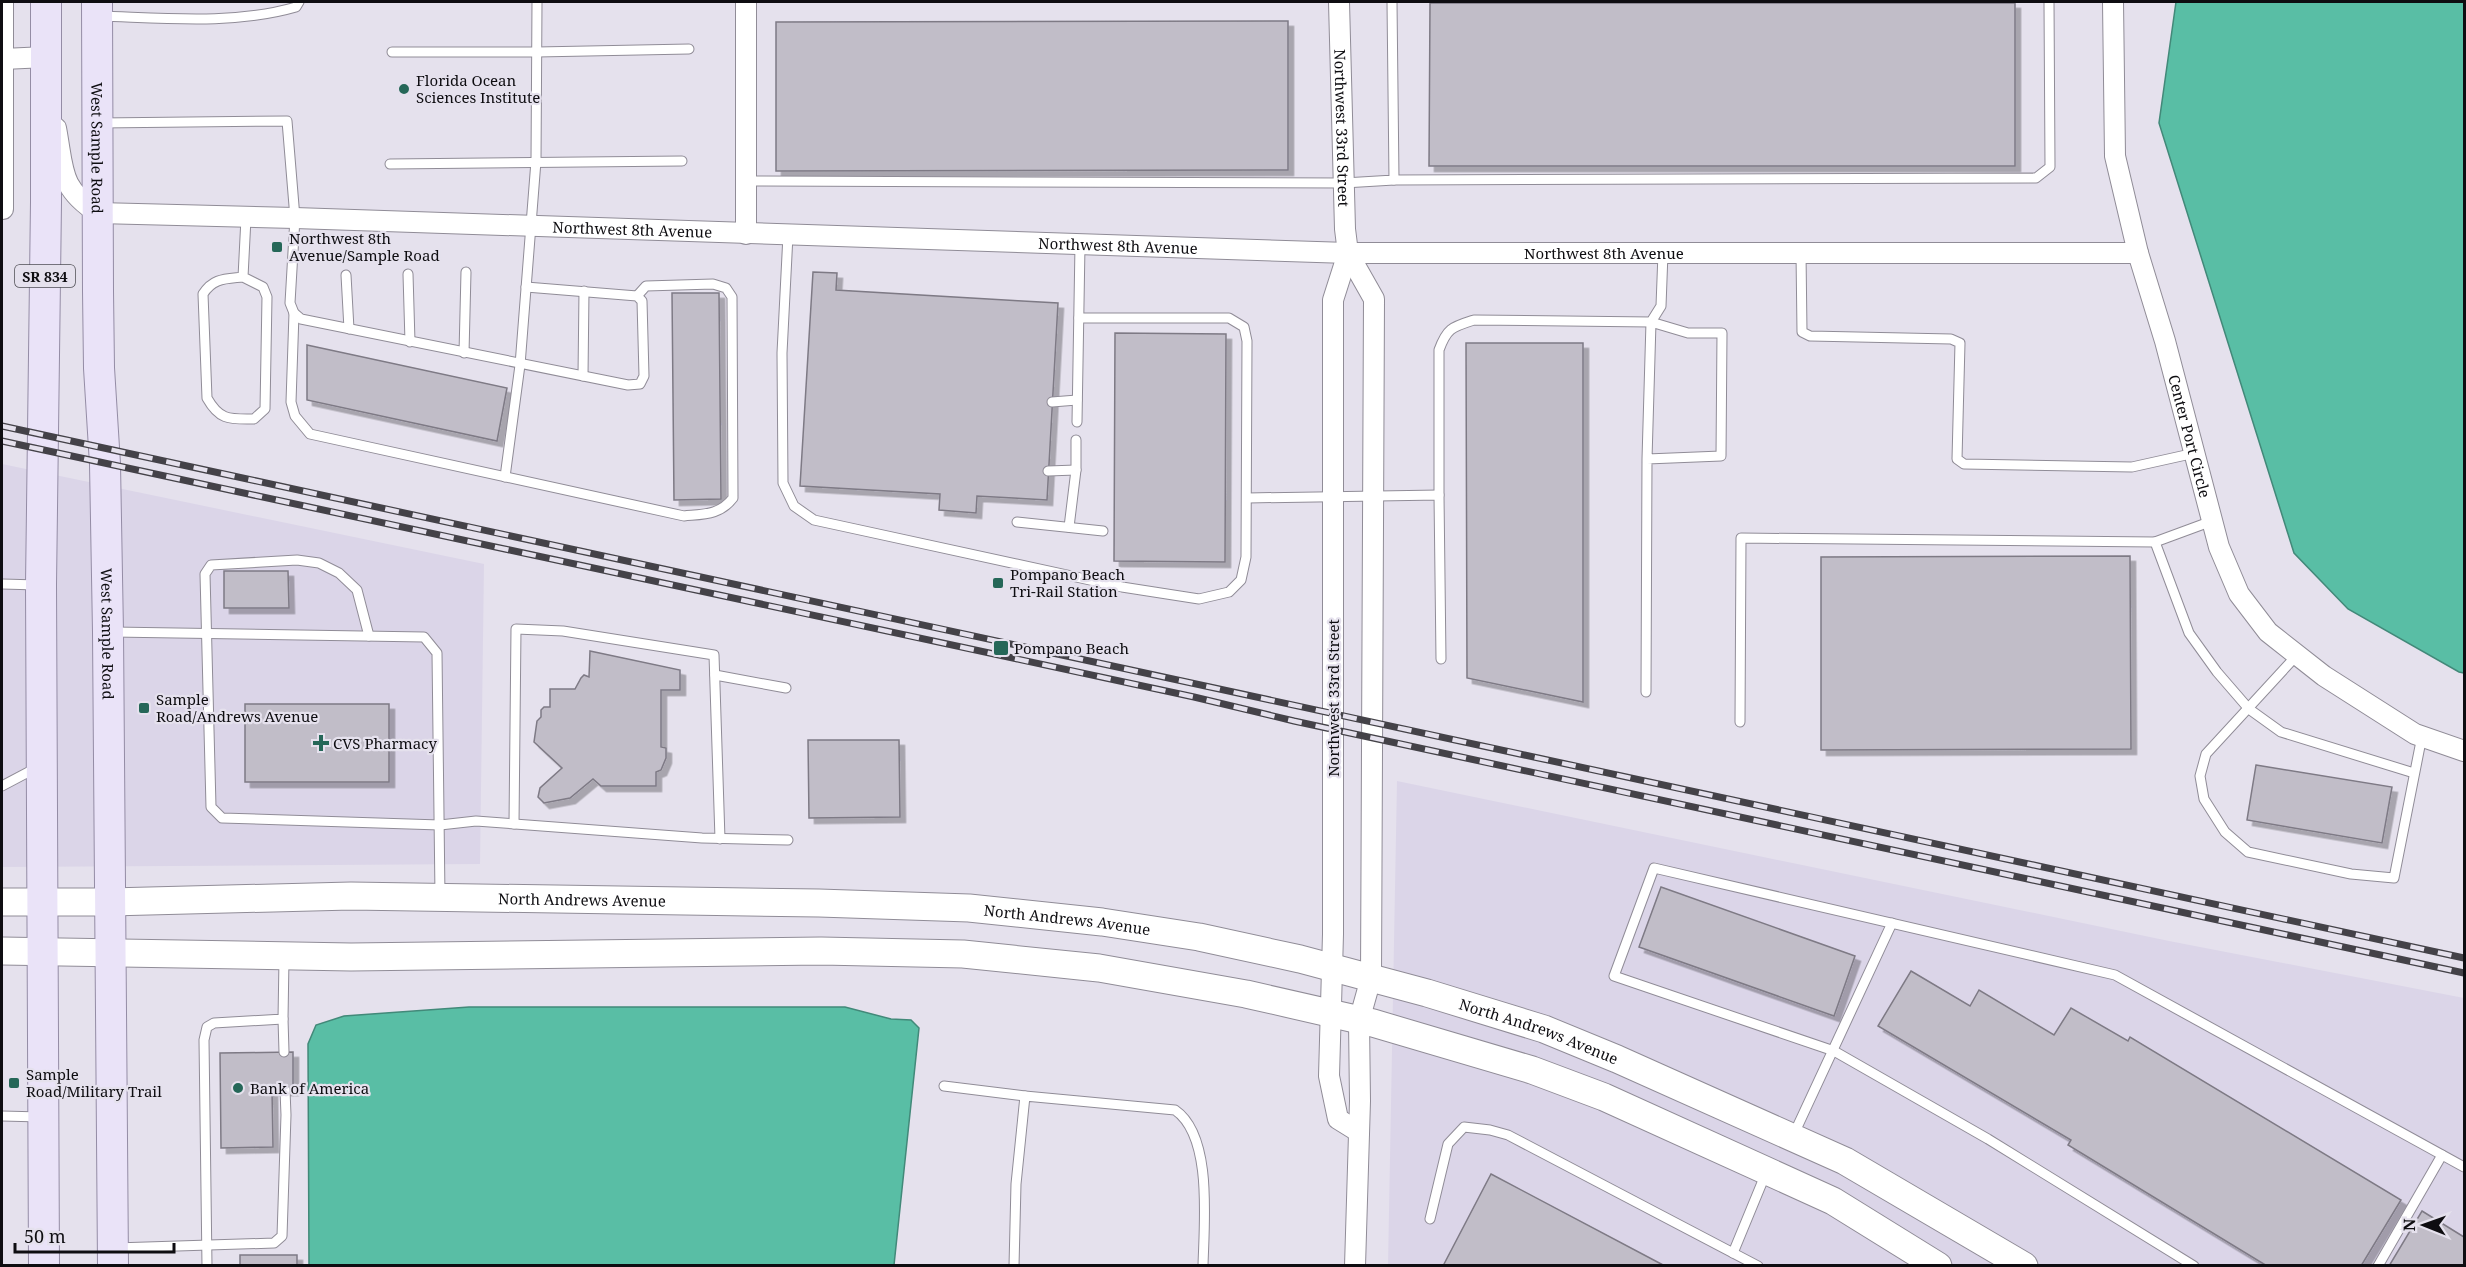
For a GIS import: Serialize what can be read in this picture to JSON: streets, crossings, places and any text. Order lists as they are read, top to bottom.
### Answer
{
  "streets": {
    "main road": ["West Sample Road", "SR 834"],
    "street": [
      "Northwest 33rd Street",
      "Northwest 8th Avenue",
      "Center Port Circle",
      "North Andrews Avenue"
    ]
  },
  "crossings": [
    ["Northwest 33rd Street", "Northwest 8th Avenue"],
    ["Northwest 33rd Street", "North Andrews Avenue"],
    ["West Sample Road", "Northwest 8th Avenue"],
    ["West Sample Road", "North Andrews Avenue"],
    ["Northwest 8th Avenue", "Center Port Circle"],
    ["SR 834", "North Andrews Avenue"]
  ],
  "places": {
    "other": ["Florida Ocean Sciences Institute", "Bank of America"],
    "transit": [
      "Northwest 8th Avenue/Sample Road",
      "Pompano Beach Tri-Rail Station",
      "Pompano Beach",
      "Sample Road/Andrews Avenue",
      "Sample Road/Military Trail"
    ],
    "health": ["CVS Pharmacy"]
  },
  "scale_bar": "50 m",
  "north": "left"
}
